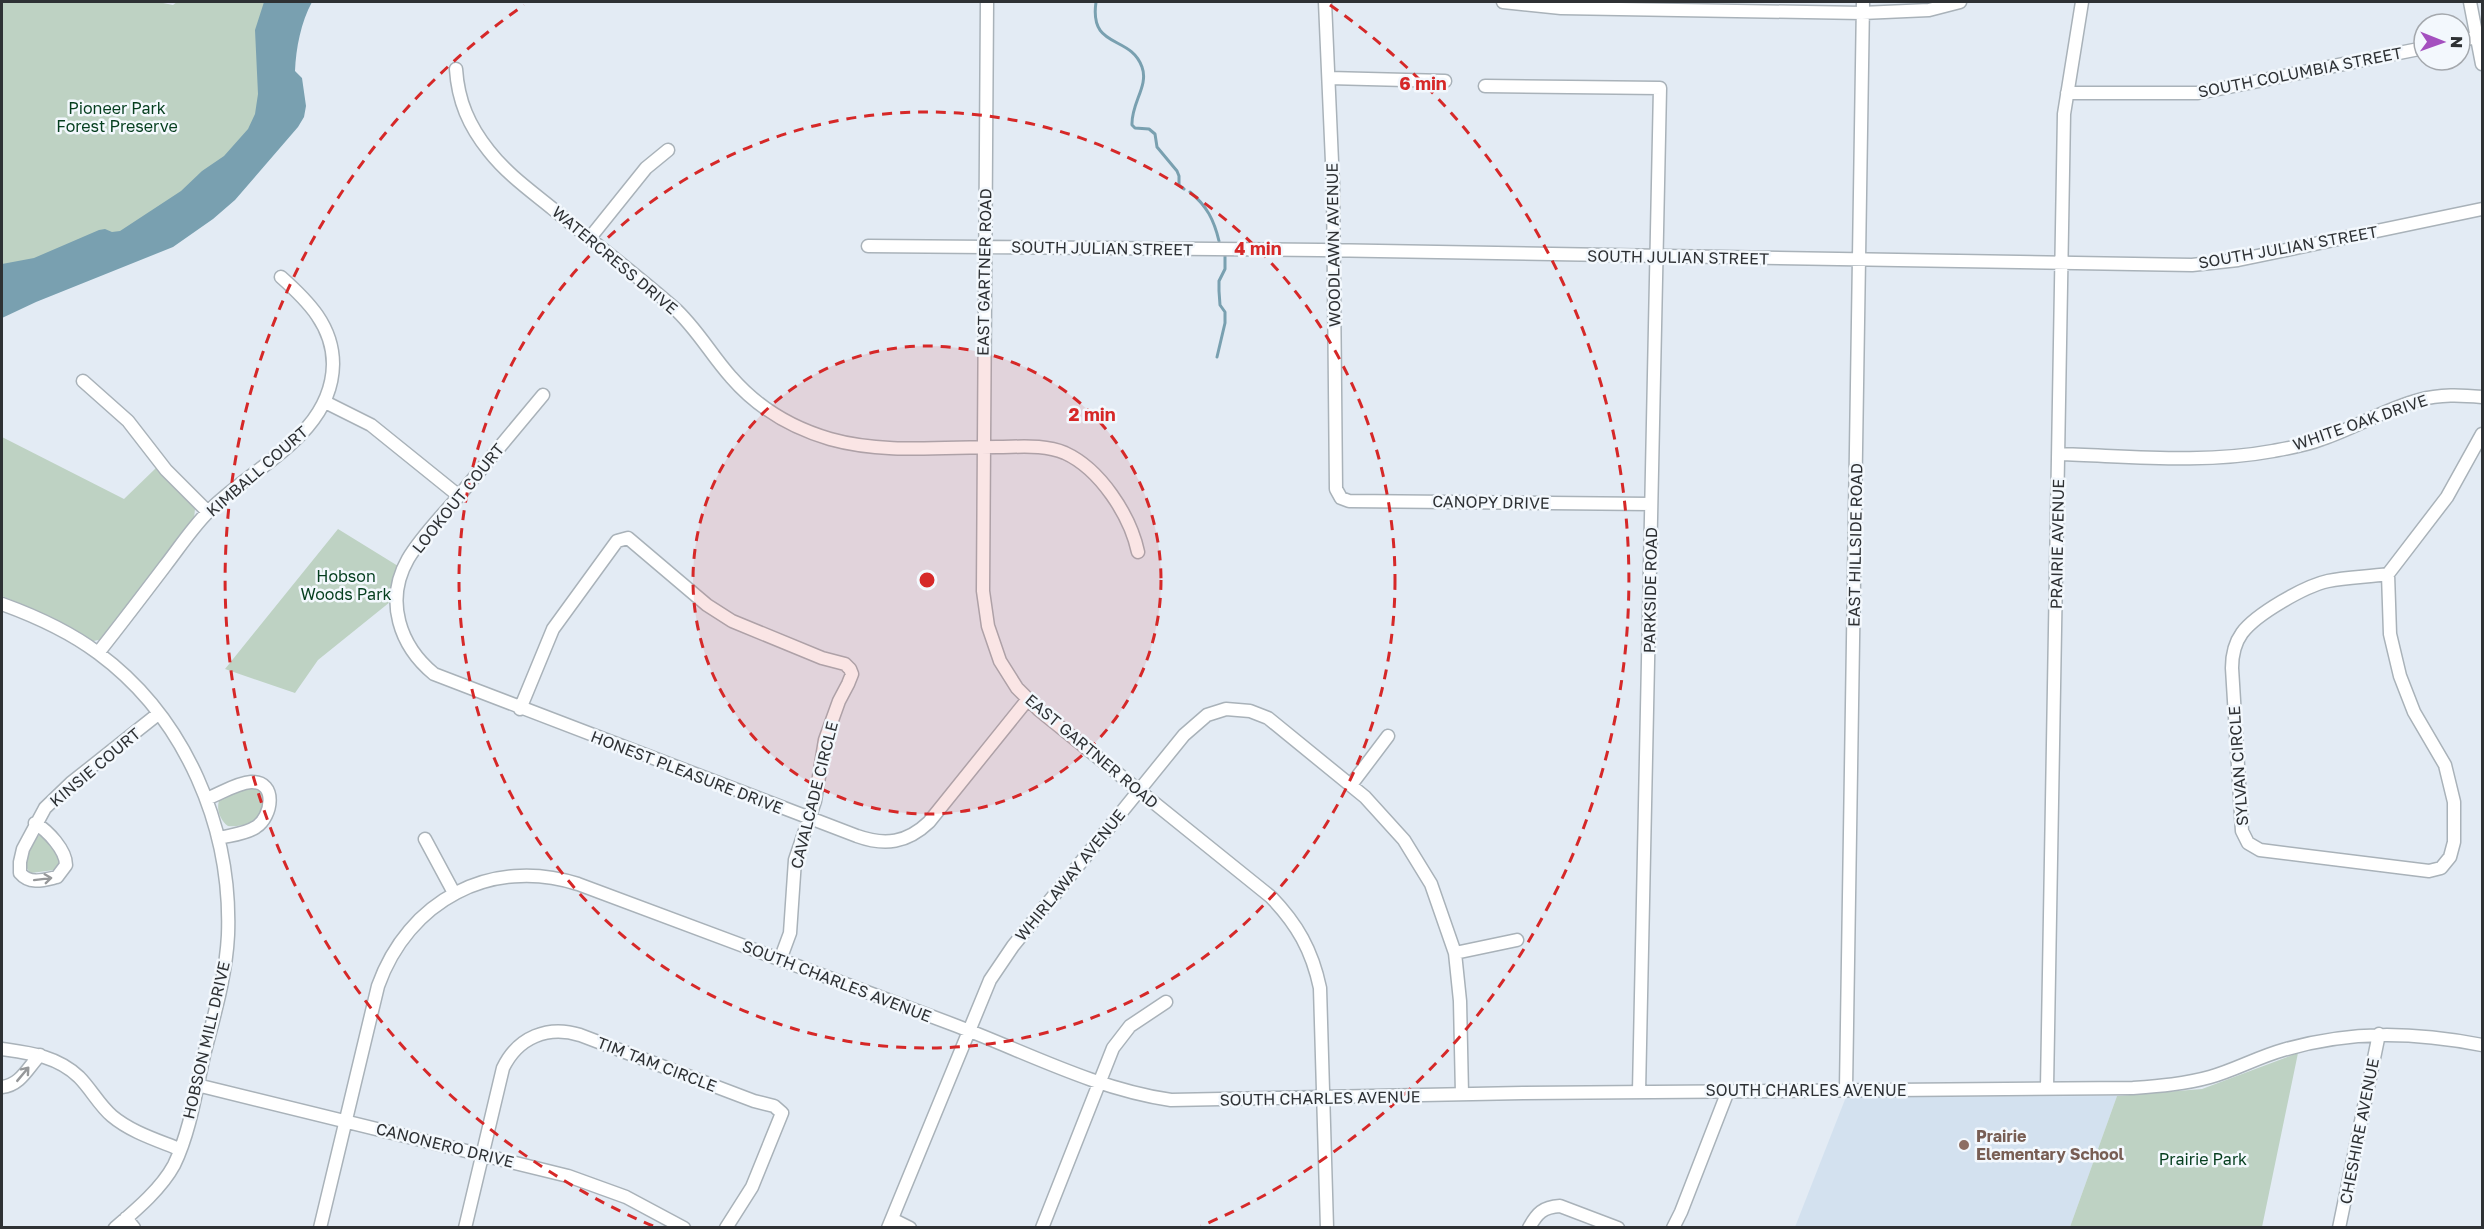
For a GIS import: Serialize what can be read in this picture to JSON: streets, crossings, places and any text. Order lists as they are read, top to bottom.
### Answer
{
  "streets": {
    "street": [
      "SOUTH COLUMBIA STREET",
      "WOODLAWN AVENUE",
      "SOUTH JULIAN STREET",
      "WATERCRESS DRIVE",
      "EAST GARTNER ROAD",
      "WHITE OAK DRIVE",
      "KIMBALL COURT",
      "LOOKOUT COURT",
      "CANOPY DRIVE",
      "PRAIRIE AVENUE",
      "EAST HILLSIDE ROAD",
      "PARKSIDE ROAD",
      "SYLVAN CIRCLE",
      "KINSIE COURT",
      "HONEST PLEASURE DRIVE",
      "CAVALCADE CIRCLE",
      "WHIRLAWAY AVENUE",
      "SOUTH CHARLES AVENUE",
      "HOBSON MILL DRIVE",
      "TIM TAM CIRCLE",
      "CHESHIRE AVENUE",
      "CANONERO DRIVE"
    ]
  },
  "crossings": [
    ["SOUTH COLUMBIA STREET", "PRAIRIE AVENUE"],
    ["WOODLAWN AVENUE", "SOUTH JULIAN STREET"],
    ["WOODLAWN AVENUE", "CANOPY DRIVE"],
    ["SOUTH JULIAN STREET", "EAST GARTNER ROAD"],
    ["SOUTH JULIAN STREET", "PRAIRIE AVENUE"],
    ["SOUTH JULIAN STREET", "EAST HILLSIDE ROAD"],
    ["SOUTH JULIAN STREET", "PARKSIDE ROAD"],
    ["WATERCRESS DRIVE", "EAST GARTNER ROAD"],
    ["EAST GARTNER ROAD", "HONEST PLEASURE DRIVE"],
    ["EAST GARTNER ROAD", "WHIRLAWAY AVENUE"],
    ["EAST GARTNER ROAD", "SOUTH CHARLES AVENUE"],
    ["WHITE OAK DRIVE", "PRAIRIE AVENUE"],
    ["KIMBALL COURT", "HOBSON MILL DRIVE"],
    ["LOOKOUT COURT", "HONEST PLEASURE DRIVE"],
    ["CANOPY DRIVE", "PARKSIDE ROAD"],
    ["PRAIRIE AVENUE", "SOUTH CHARLES AVENUE"],
    ["EAST HILLSIDE ROAD", "SOUTH CHARLES AVENUE"],
    ["PARKSIDE ROAD", "SOUTH CHARLES AVENUE"],
    ["KINSIE COURT", "HOBSON MILL DRIVE"],
    ["HONEST PLEASURE DRIVE", "CAVALCADE CIRCLE"],
    ["CAVALCADE CIRCLE", "SOUTH CHARLES AVENUE"],
    ["WHIRLAWAY AVENUE", "SOUTH CHARLES AVENUE"],
    ["SOUTH CHARLES AVENUE", "CHESHIRE AVENUE"],
    ["SOUTH CHARLES AVENUE", "CANONERO DRIVE"],
    ["HOBSON MILL DRIVE", "CANONERO DRIVE"],
    ["TIM TAM CIRCLE", "CANONERO DRIVE"]
  ],
  "parks": ["Pioneer Park Forest Preserve", "Hobson Woods Park", "Prairie Park"],
  "places": ["Prairie Elementary School"],
  "north": "right",
  "rings": ["6 min", "4 min", "2 min"]
}
